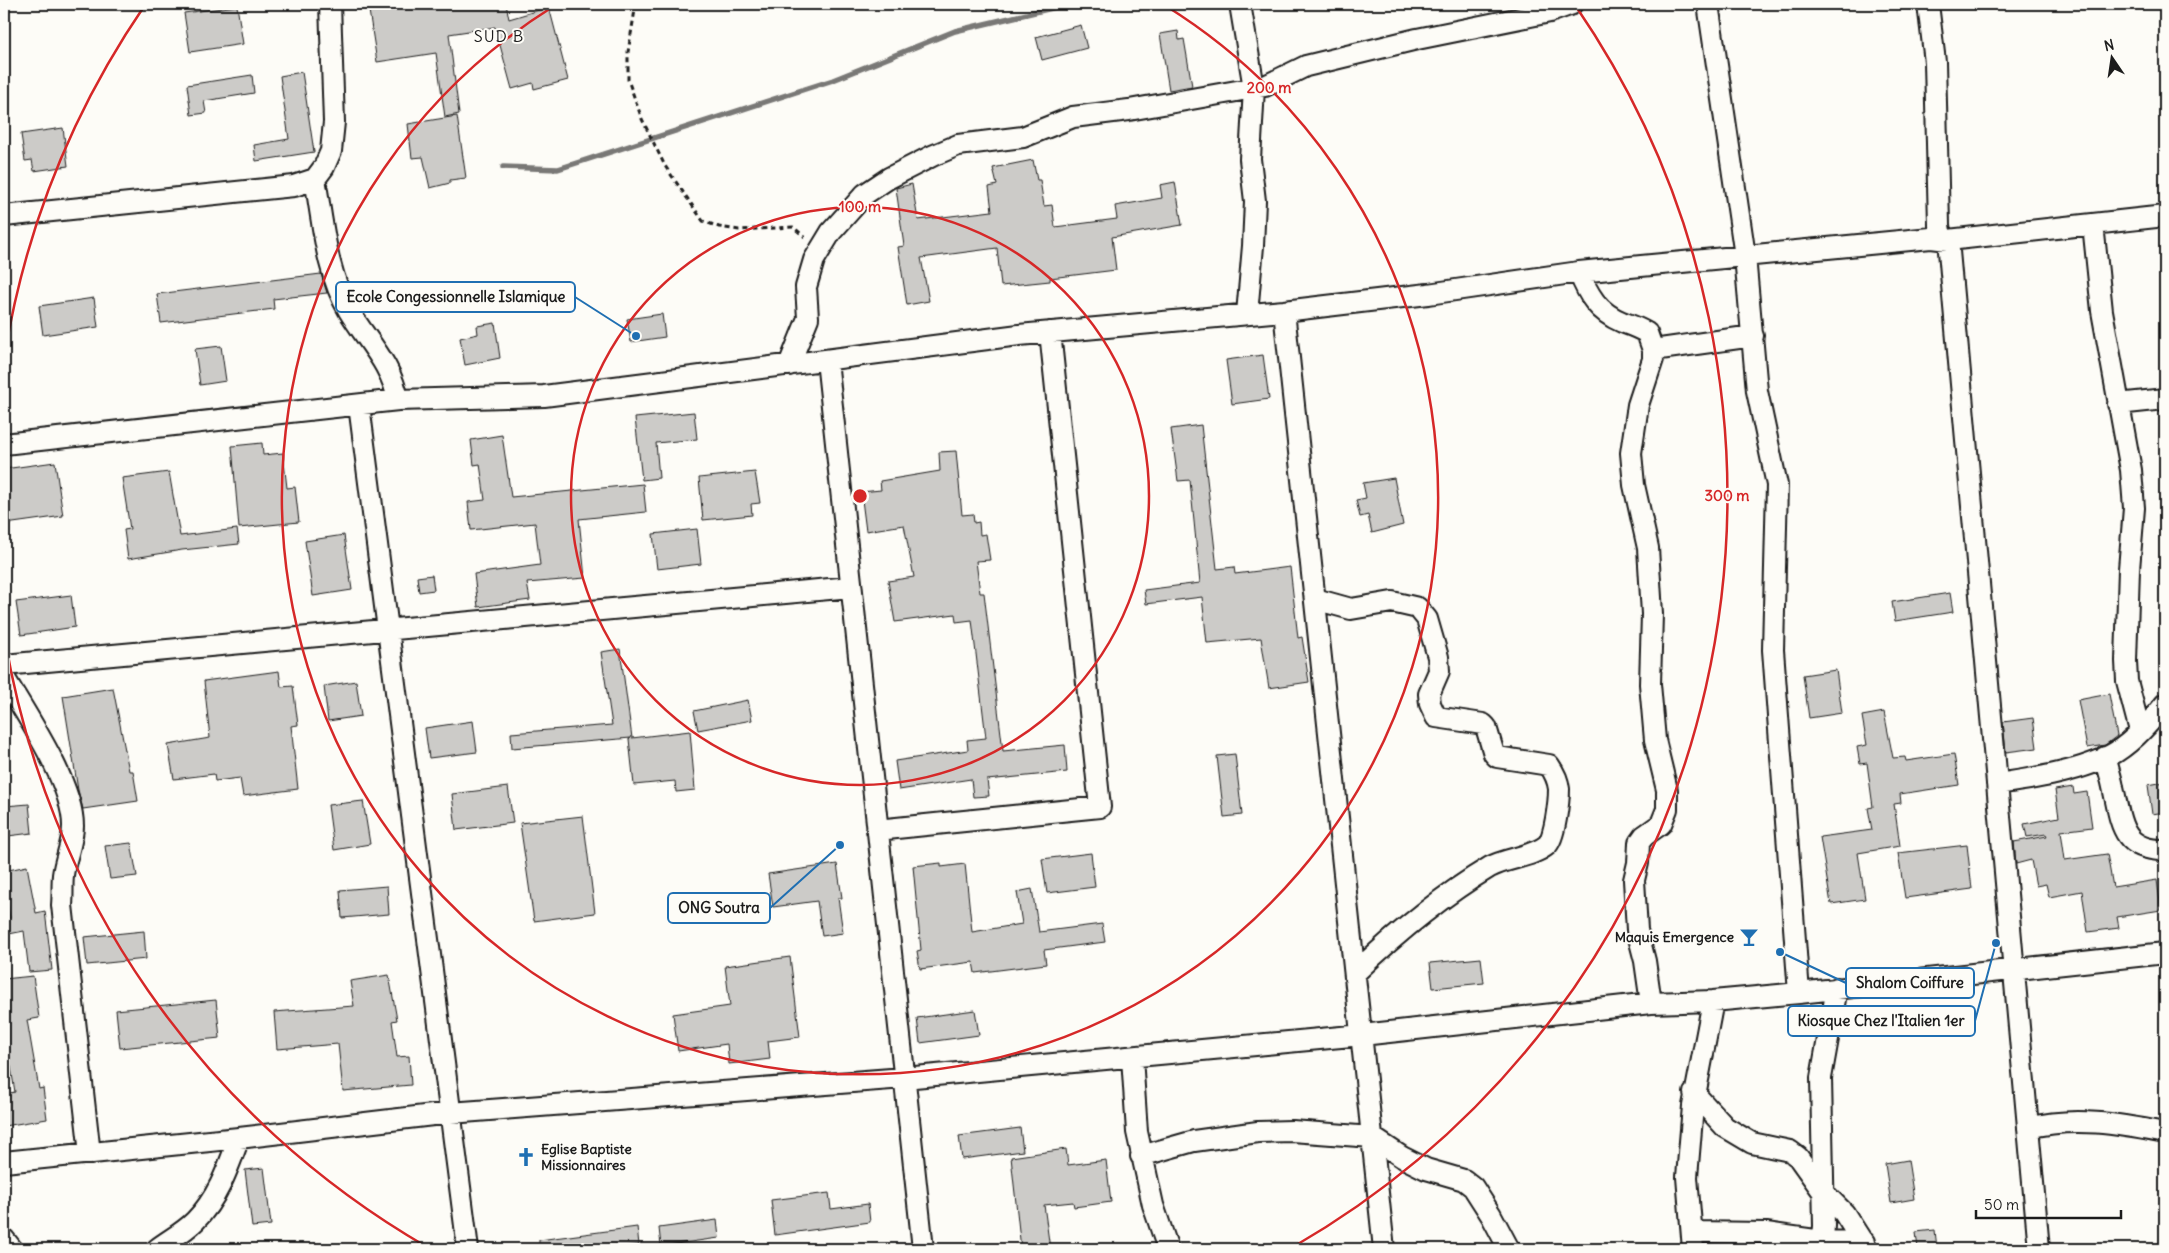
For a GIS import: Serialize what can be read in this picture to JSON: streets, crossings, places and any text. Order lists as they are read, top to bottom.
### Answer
{
  "districts": ["SUD B"],
  "places": {
    "other": [
      "Ecole Congessionnelle Islamique",
      "ONG Soutra",
      "Kiosque Chez l'Italien 1er",
      "Shalom Coiffure"
    ],
    "bar": ["Maquis Emergence"],
    "church": ["Eglise Baptiste Missionnaires"]
  },
  "scale_bar": "50 m",
  "north": "top",
  "rings": ["200 m", "100 m", "300 m"]
}
